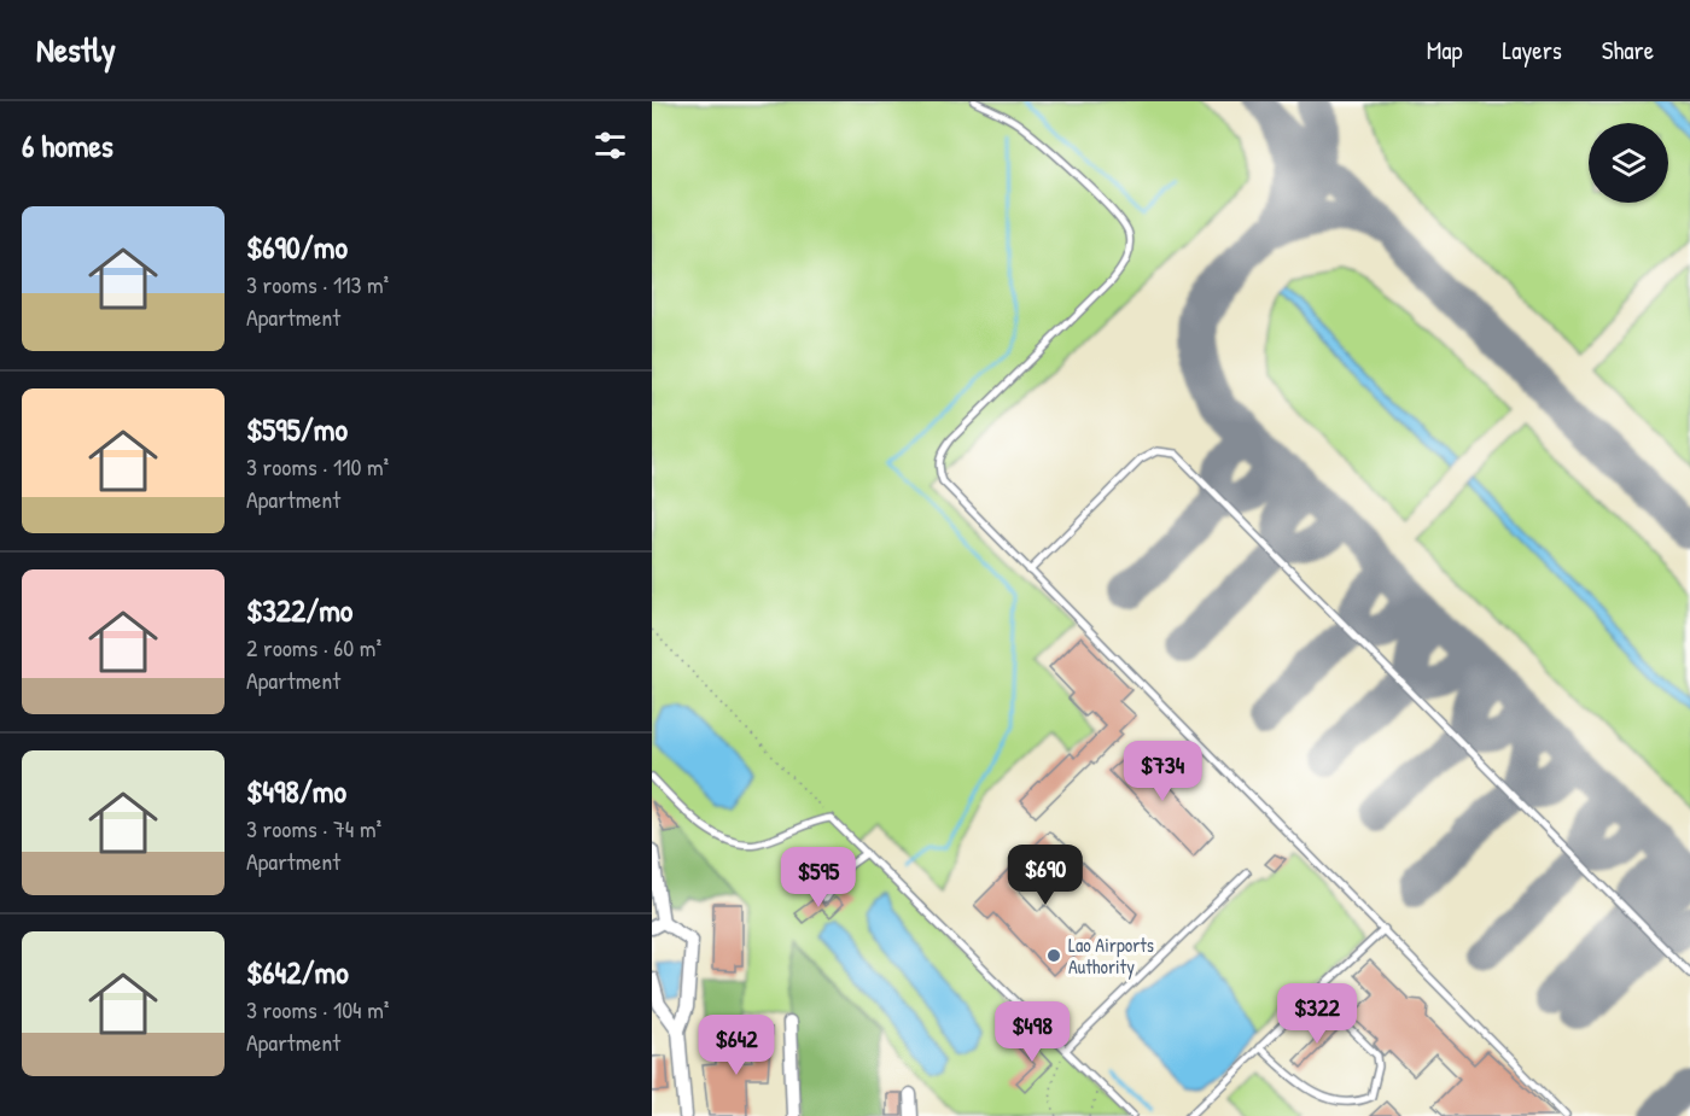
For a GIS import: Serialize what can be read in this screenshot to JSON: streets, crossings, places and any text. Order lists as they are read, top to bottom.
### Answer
{
  "places": ["Lao Airports Authority"],
  "page": {
    "header": "Nestly",
    "nav": ["Map", "Layers", "Share"],
    "heading": "6 homes",
    "list": [
      {
        "name": "$690/mo",
        "note": "3 rooms · 113 m² · Apartment"
      },
      {
        "name": "$595/mo",
        "note": "3 rooms · 110 m² · Apartment"
      },
      {
        "name": "$322/mo",
        "note": "2 rooms · 60 m² · Apartment"
      },
      {
        "name": "$498/mo",
        "note": "3 rooms · 74 m² · Apartment"
      },
      {
        "name": "$642/mo",
        "note": "3 rooms · 104 m² · Apartment"
      }
    ],
    "price": [
      "$734",
      "$690",
      "$595",
      "$322",
      "$498",
      "$642"
    ]
  }
}
